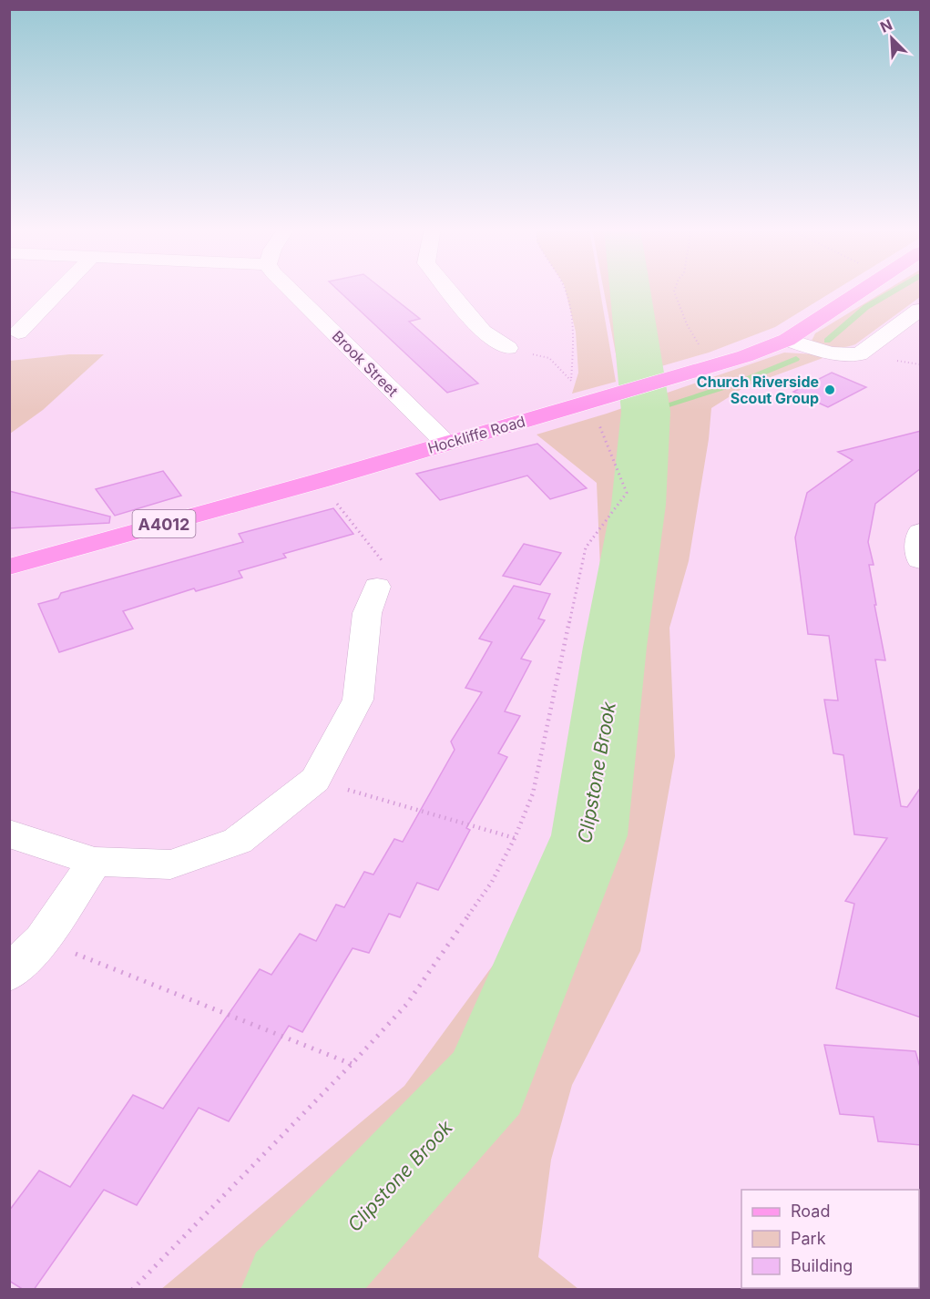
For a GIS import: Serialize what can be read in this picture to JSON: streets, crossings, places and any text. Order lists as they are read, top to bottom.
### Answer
{
  "streets": {
    "main road": ["Hockliffe Road", "A4012"],
    "street": ["Brook Street"]
  },
  "crossings": [
    ["Brook Street", "Hockliffe Road"]
  ],
  "water": ["Clipstone Brook"],
  "places": ["Church Riverside Scout Group"],
  "legend": ["Road", "Park", "Building"],
  "north": "top left"
}
